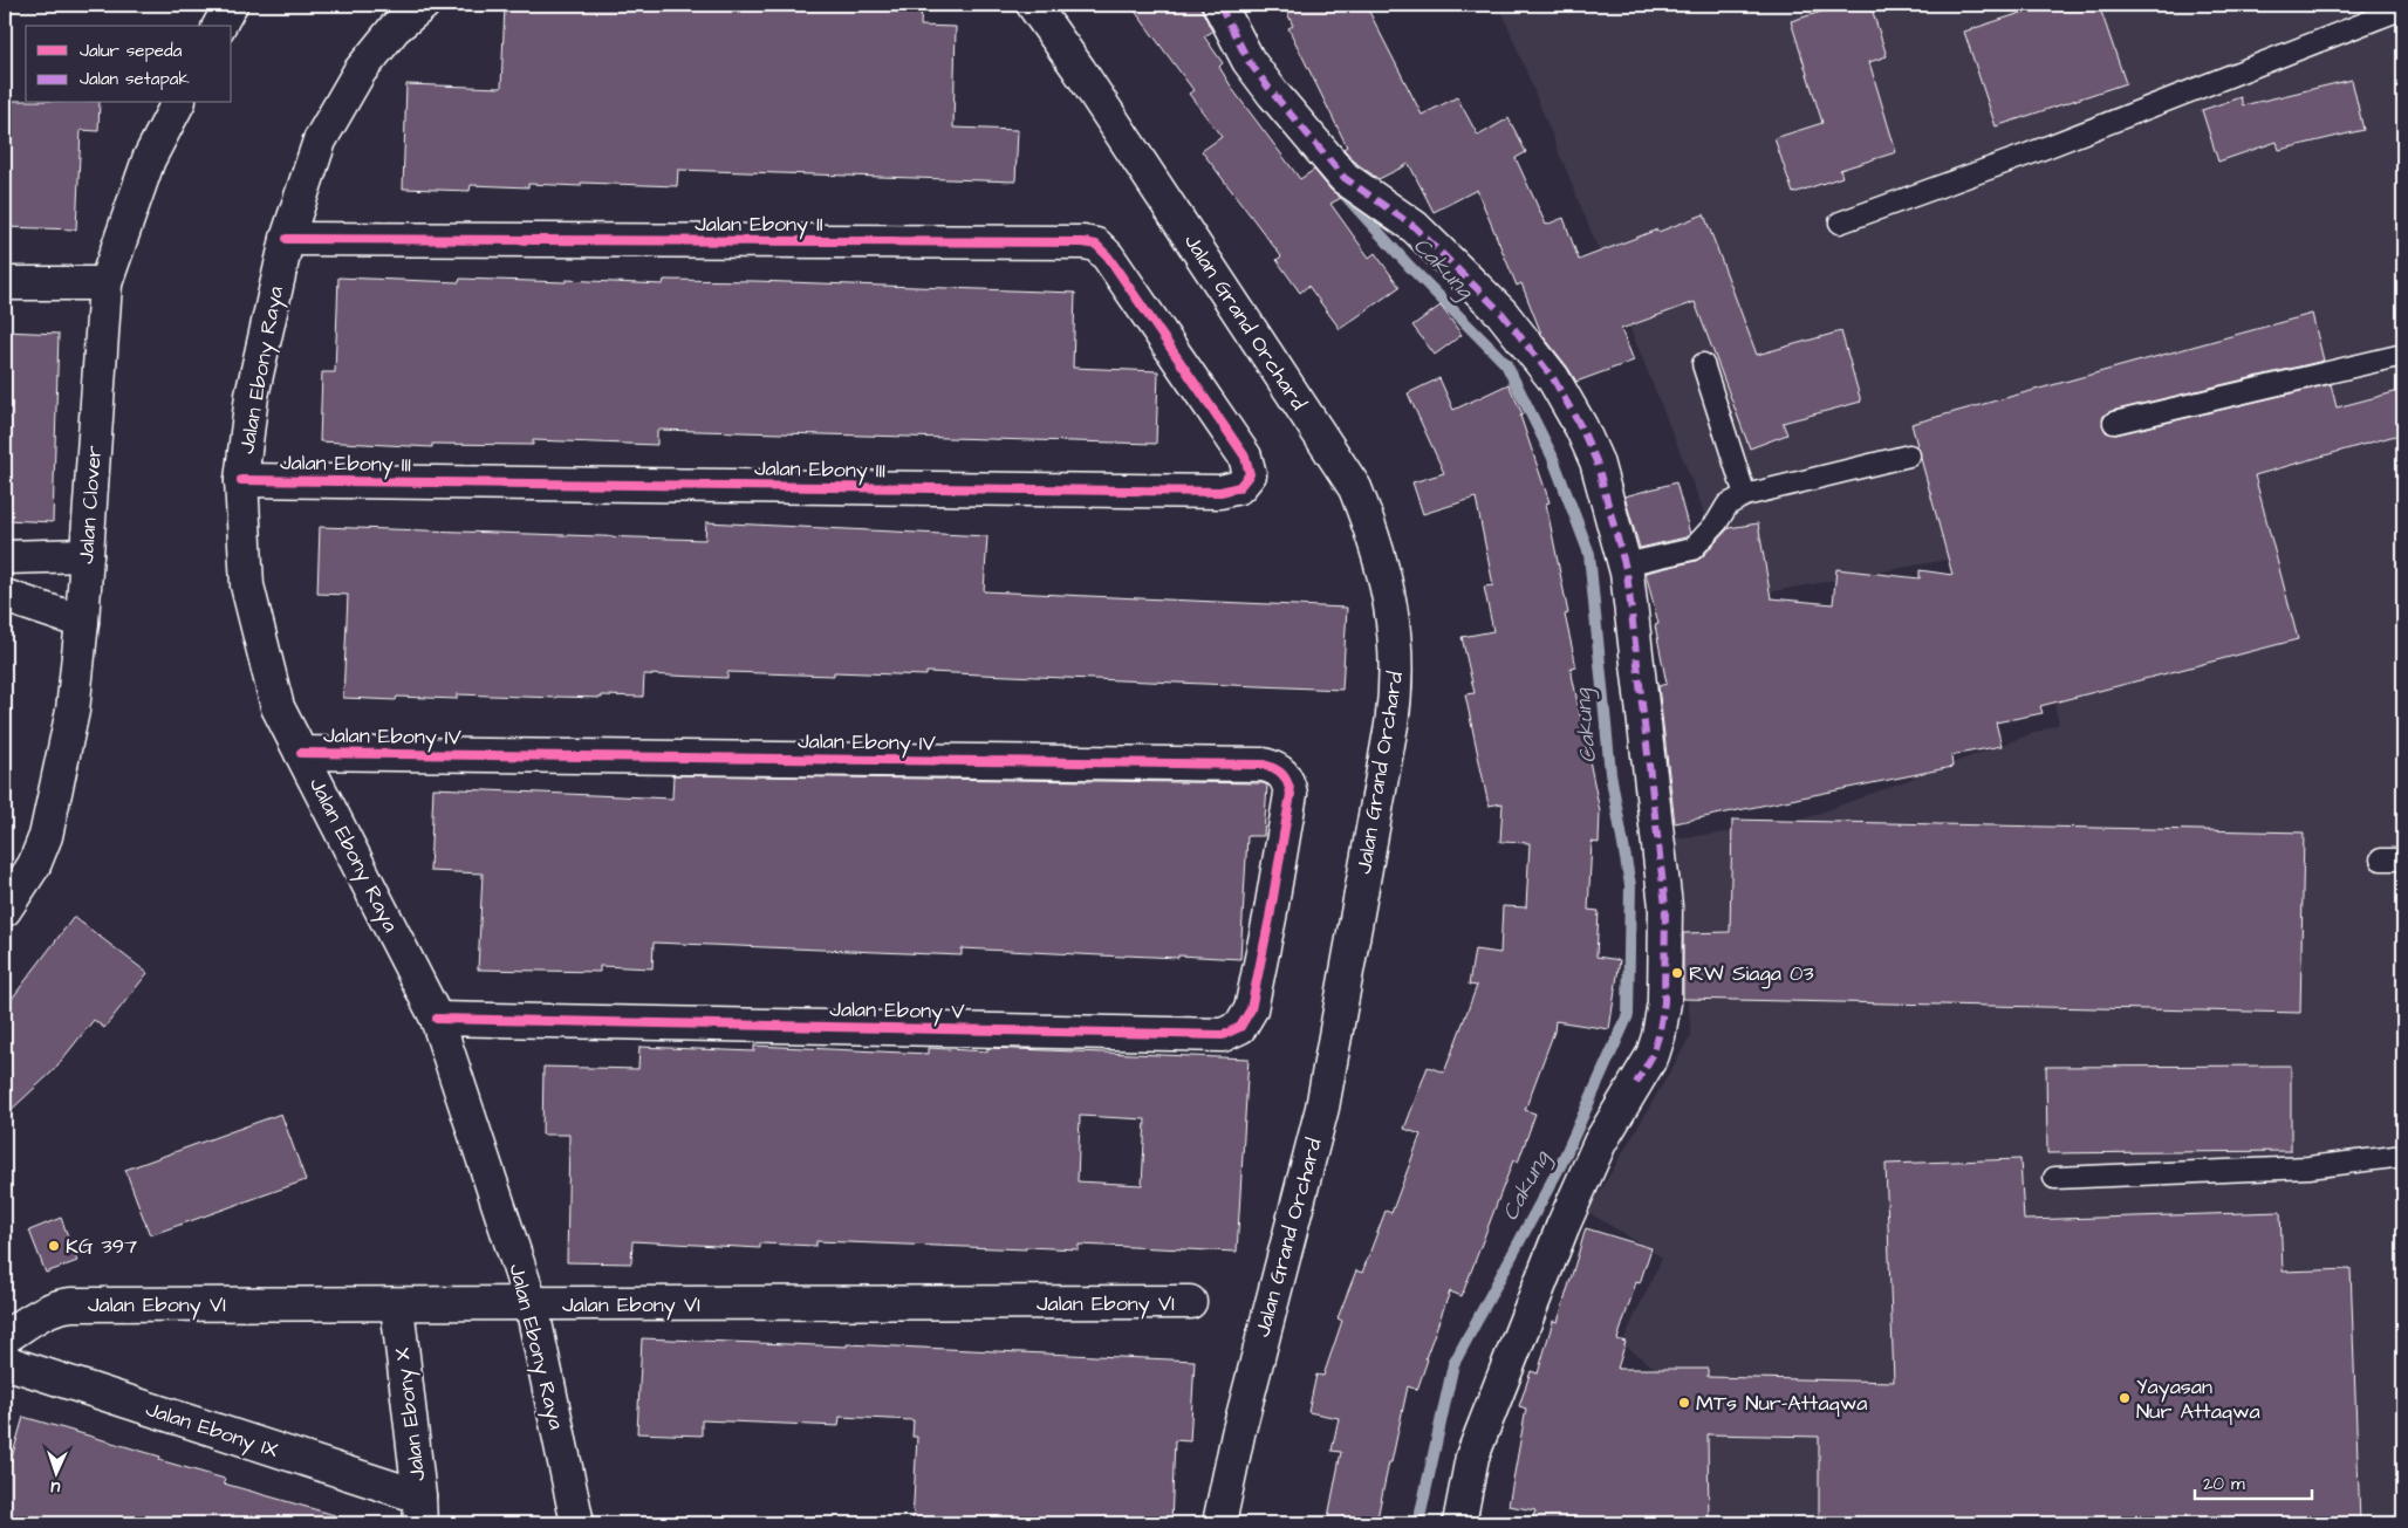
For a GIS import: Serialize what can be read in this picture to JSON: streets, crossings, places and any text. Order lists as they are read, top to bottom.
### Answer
{
  "streets": {
    "street": [
      "Jalan Ebony II",
      "Jalan Grand Orchard",
      "Jalan Ebony Raya",
      "Jalan Ebony III",
      "Jalan Clover",
      "Jalan Ebony IV",
      "Jalan Ebony V",
      "Jalan Ebony VI",
      "Jalan Ebony X",
      "Jalan Ebony IX"
    ]
  },
  "crossings": [
    ["Jalan Ebony II", "Jalan Ebony Raya"],
    ["Jalan Ebony II", "Jalan Ebony III"],
    ["Jalan Ebony Raya", "Jalan Ebony III"],
    ["Jalan Ebony Raya", "Jalan Ebony IV"],
    ["Jalan Ebony Raya", "Jalan Ebony V"],
    ["Jalan Ebony Raya", "Jalan Ebony VI"],
    ["Jalan Ebony IV", "Jalan Ebony V"],
    ["Jalan Ebony VI", "Jalan Ebony X"],
    ["Jalan Ebony X", "Jalan Ebony IX"]
  ],
  "water": ["Cakung"],
  "places": [
    "RW Siaga 03",
    "KG 397",
    "Yayasan Nur Attaqwa",
    "MTs Nur-Attaqwa"
  ],
  "legend": ["Jalur sepeda", "Jalan setapak"],
  "scale_bar": "20 m",
  "north": "bottom"
}
